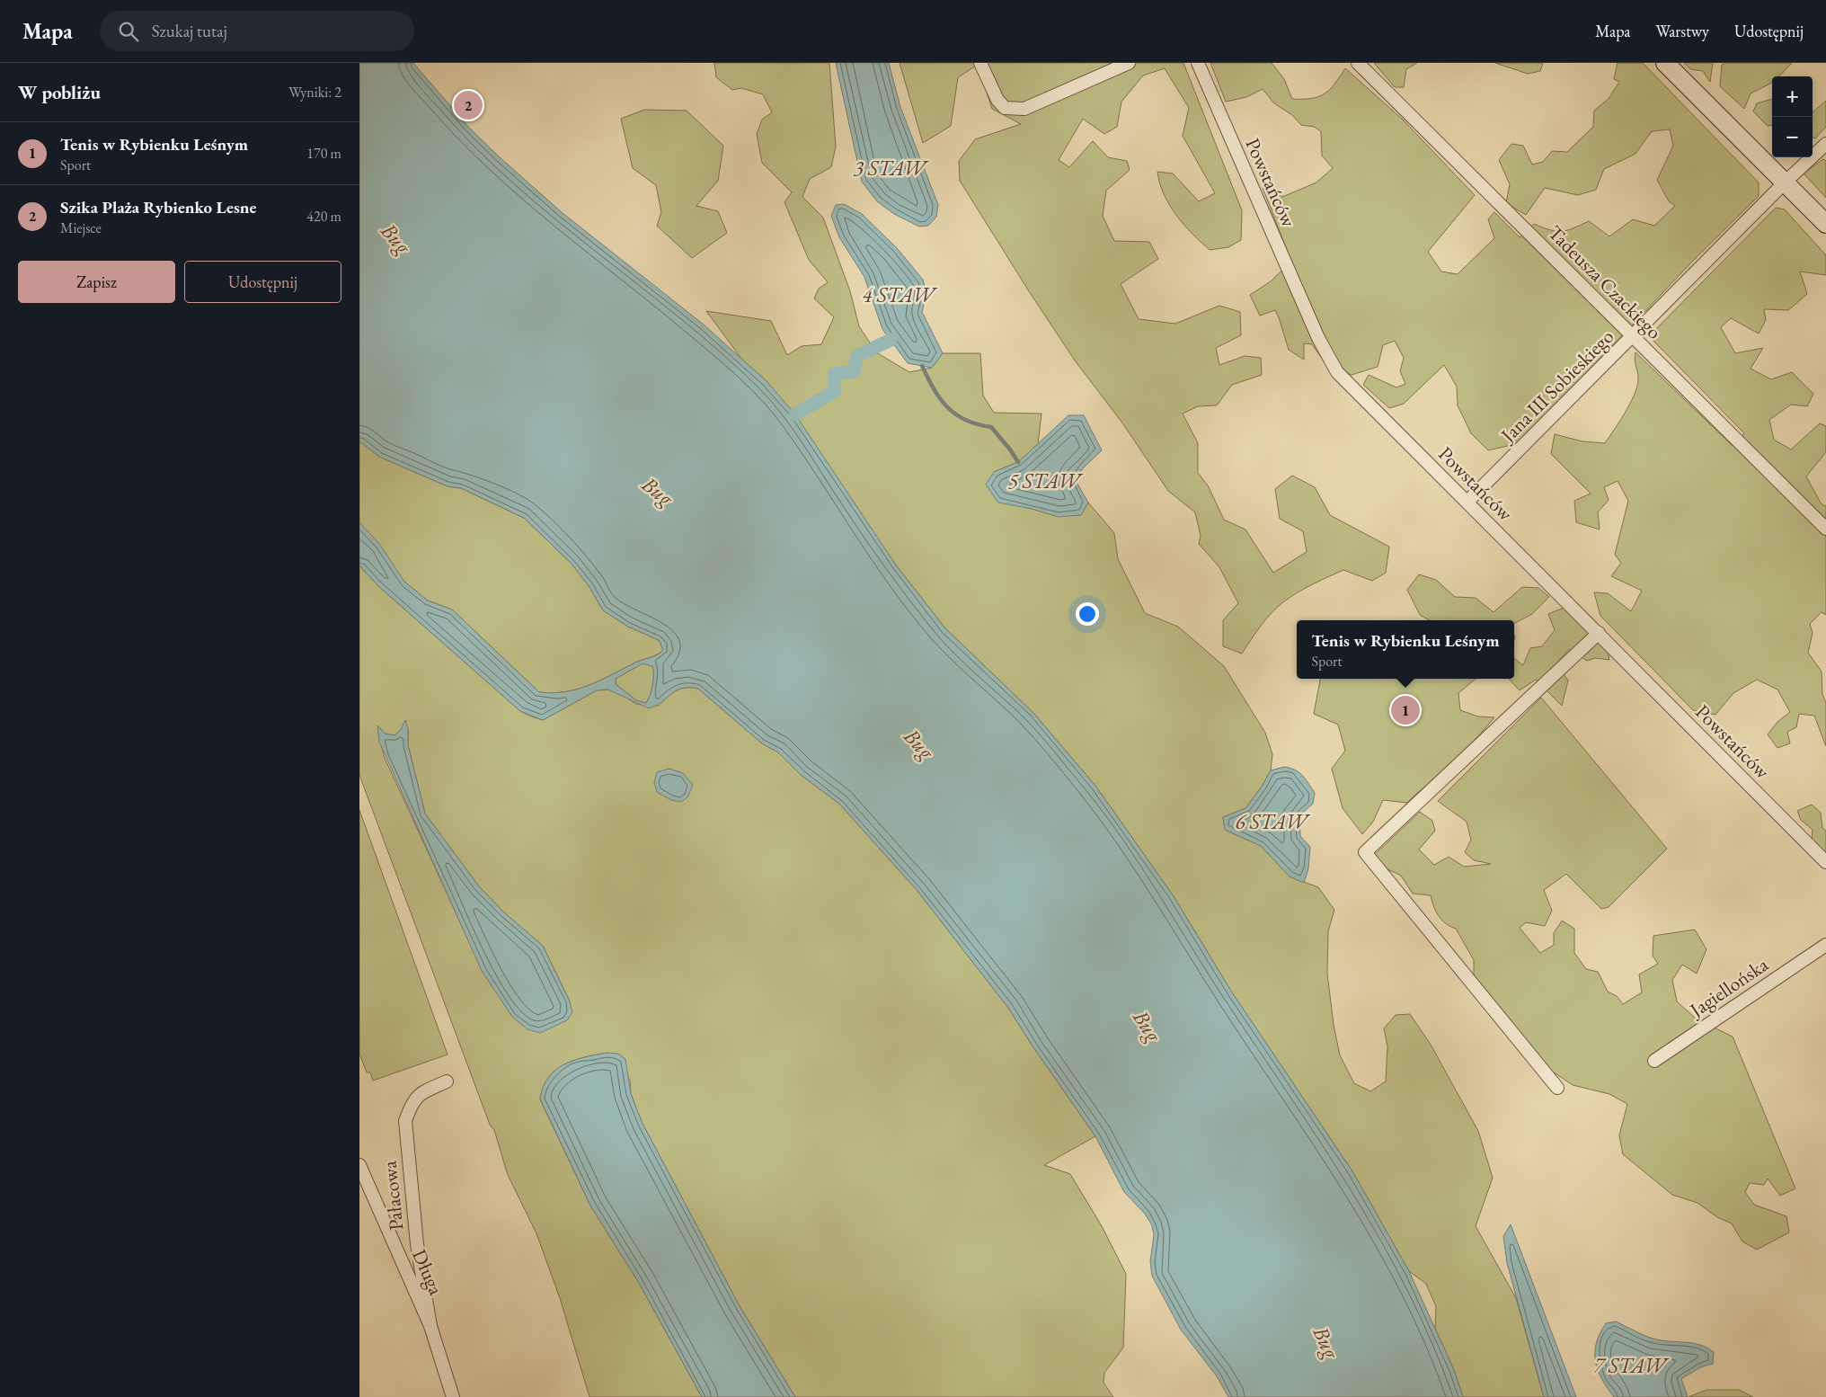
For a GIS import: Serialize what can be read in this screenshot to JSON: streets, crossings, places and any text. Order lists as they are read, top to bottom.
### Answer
{
  "streets": {
    "street": [
      "Powstańców",
      "Tadeusza Czackiego",
      "Jana III Sobieskiego",
      "Jagiellońska",
      "Pałacowa",
      "Długa"
    ]
  },
  "crossings": [
    ["Powstańców", "Jana III Sobieskiego"],
    ["Tadeusza Czackiego", "Jana III Sobieskiego"],
    ["Pałacowa", "Długa"]
  ],
  "water": [
    "3 STAW",
    "Bug",
    "4 STAW",
    "5 STAW",
    "6 STAW",
    "7 STAW"
  ],
  "page": {
    "header": "Mapa",
    "search": "Szukaj tutaj",
    "nav": ["Mapa", "Warstwy", "Udostępnij"],
    "heading": ["W pobliżu", "Wyniki: 2"],
    "map_buttons": ["+", "−"],
    "pins": ["2", "1"],
    "list": [
      {
        "mark": "1",
        "name": "Tenis w Rybienku Leśnym",
        "note": "Sport",
        "value": "170 m"
      },
      {
        "mark": "2",
        "name": "Szika Plaża Rybienko Lesne",
        "note": "Miejsce",
        "value": "420 m"
      }
    ],
    "buttons": ["Zapisz", "Udostępnij"],
    "popup": ["Tenis w Rybienku Leśnym", "Sport"]
  }
}
